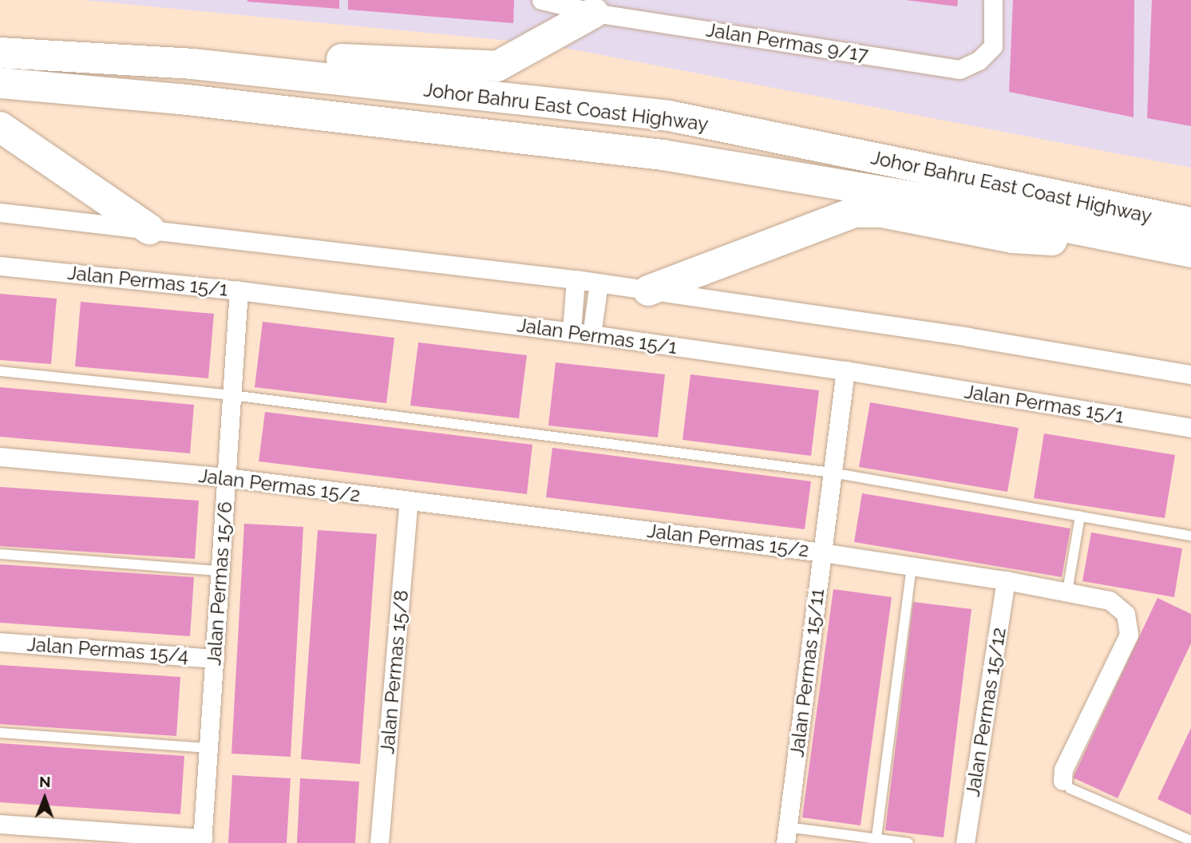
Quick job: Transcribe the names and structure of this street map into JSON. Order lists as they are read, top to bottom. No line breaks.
{"streets":{"highway":["Johor Bahru East Coast Highway"],"street":["Jalan Permas 9/17","Jalan Permas 15/1","Jalan Permas 15/2","Jalan Permas 15/6","Jalan Permas 15/4","Jalan Permas 15/8","Jalan Permas 15/11","Jalan Permas 15/12"]},"crossings":[["Jalan Permas 15/1","Jalan Permas 15/6"],["Jalan Permas 15/1","Jalan Permas 15/11"],["Jalan Permas 15/2","Jalan Permas 15/6"],["Jalan Permas 15/2","Jalan Permas 15/8"],["Jalan Permas 15/2","Jalan Permas 15/11"],["Jalan Permas 15/2","Jalan Permas 15/12"],["Jalan Permas 15/6","Jalan Permas 15/4"]],"north":"top"}
